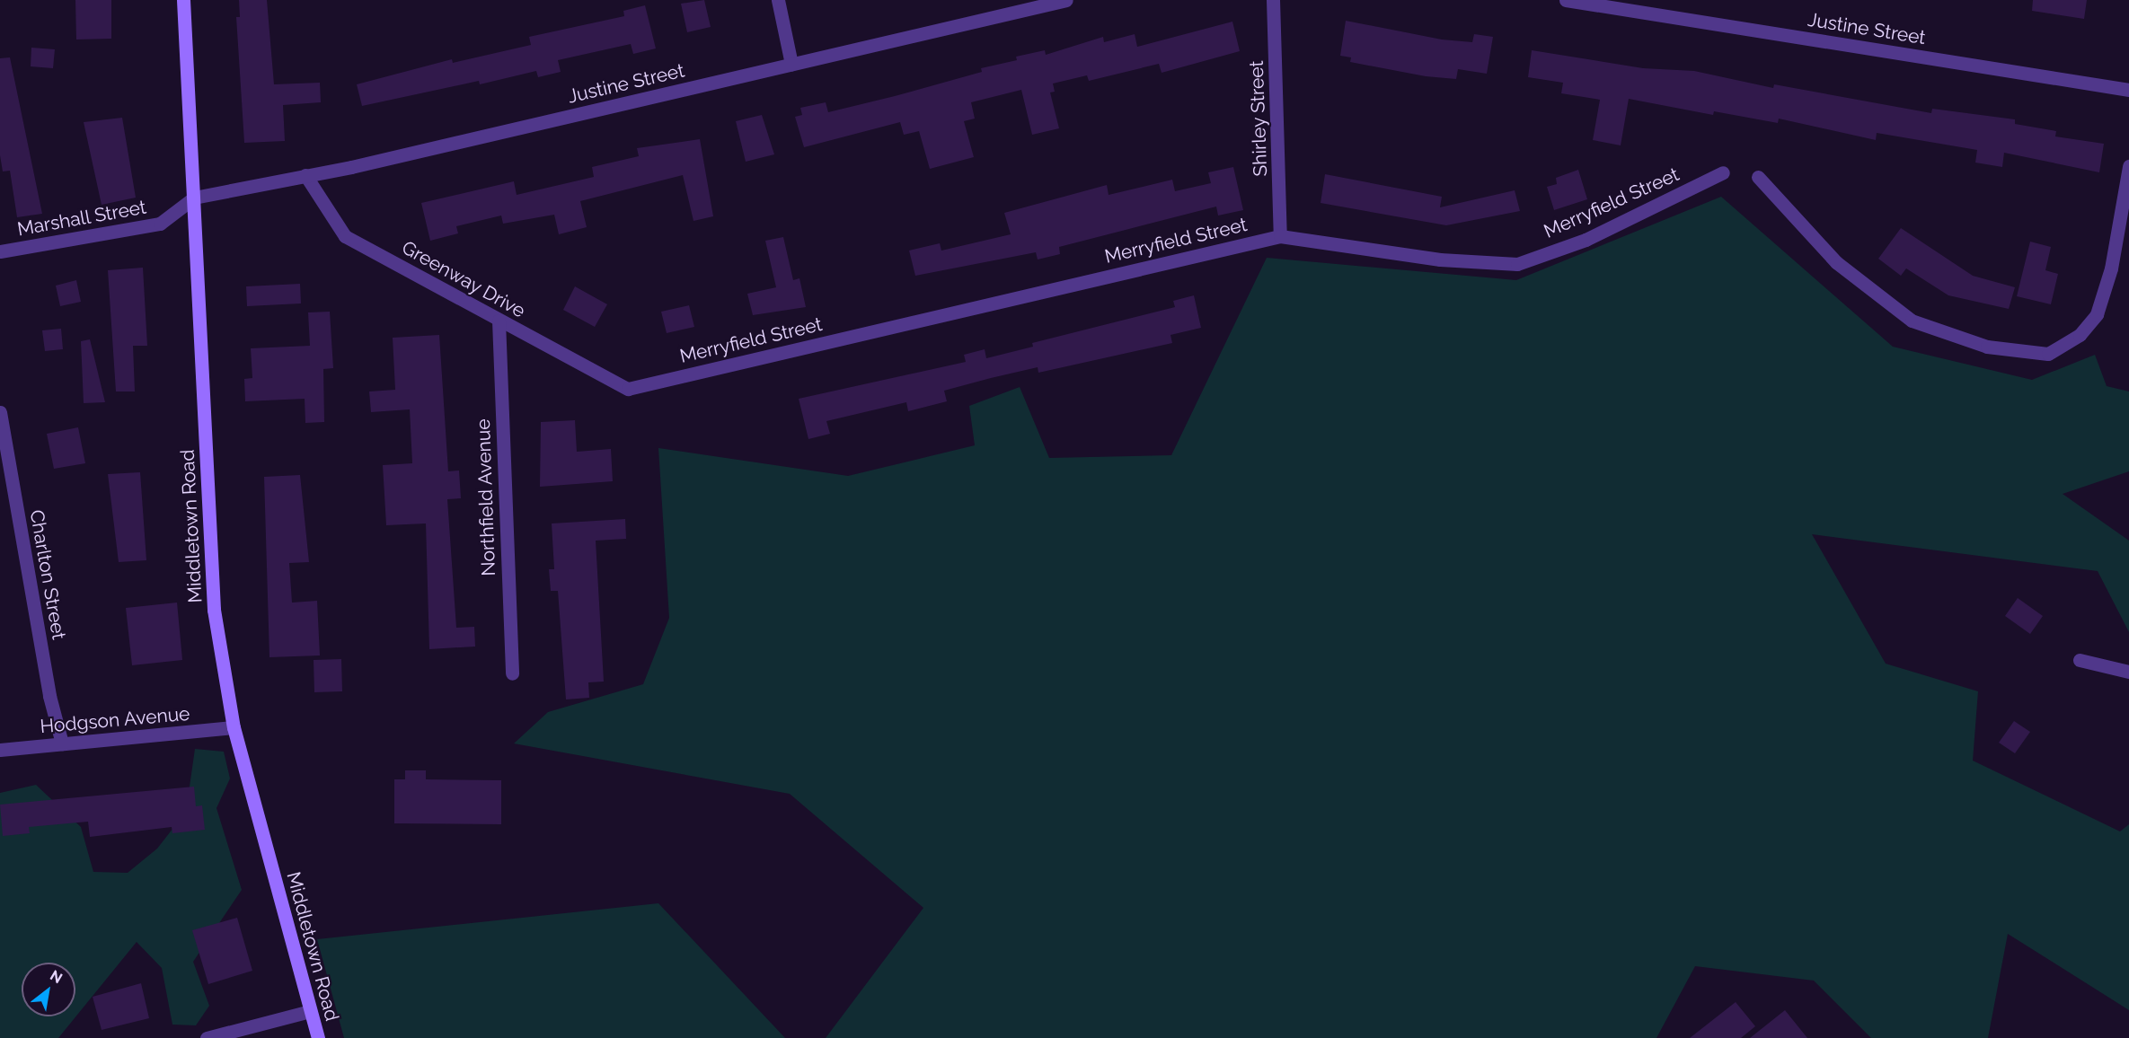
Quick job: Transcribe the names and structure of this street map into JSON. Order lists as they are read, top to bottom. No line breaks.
{"streets":{"street":["Justine Street","Shirley Street","Merryfield Street","Marshall Street","Greenway Drive","Northfield Avenue","Middletown Road","Charlton Street","Hodgson Avenue"]},"crossings":[["Justine Street","Marshall Street"],["Justine Street","Greenway Drive"],["Justine Street","Middletown Road"],["Shirley Street","Merryfield Street"],["Merryfield Street","Greenway Drive"],["Marshall Street","Middletown Road"],["Greenway Drive","Northfield Avenue"],["Middletown Road","Hodgson Avenue"],["Charlton Street","Hodgson Avenue"]],"north":"top right"}
